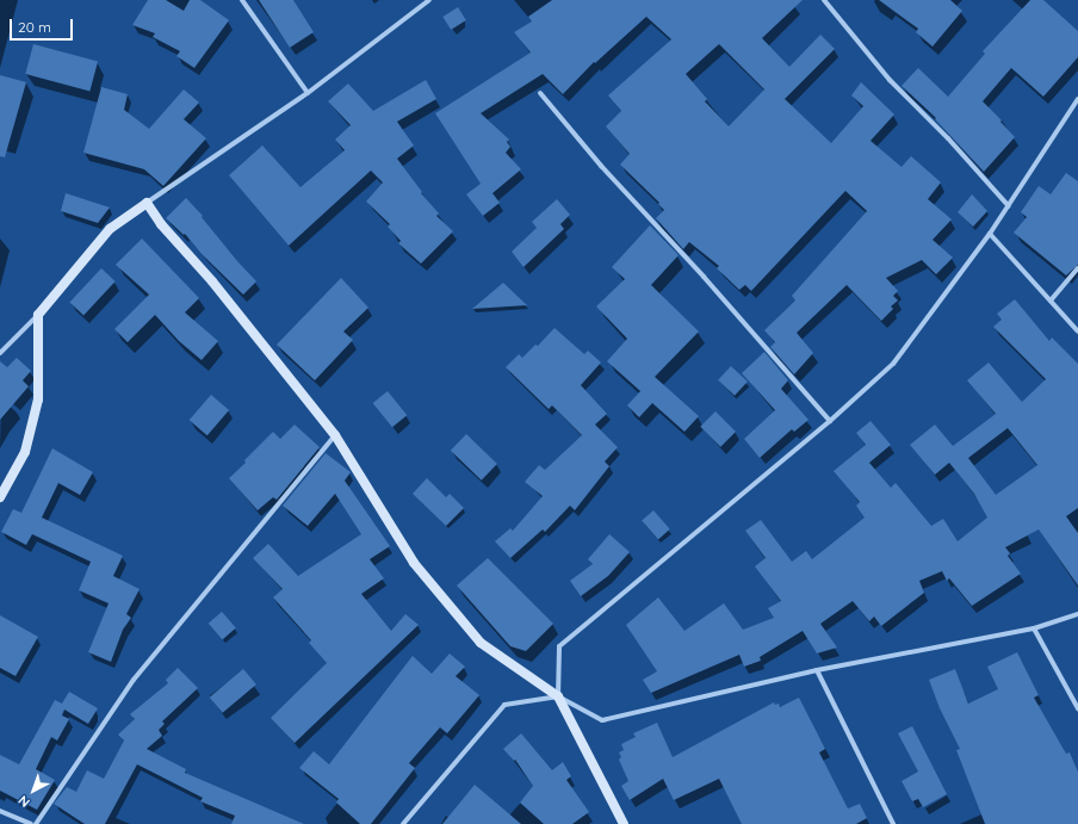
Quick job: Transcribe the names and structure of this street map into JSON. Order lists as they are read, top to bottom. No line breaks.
{"scale_bar":"20 m","north":"bottom left"}
